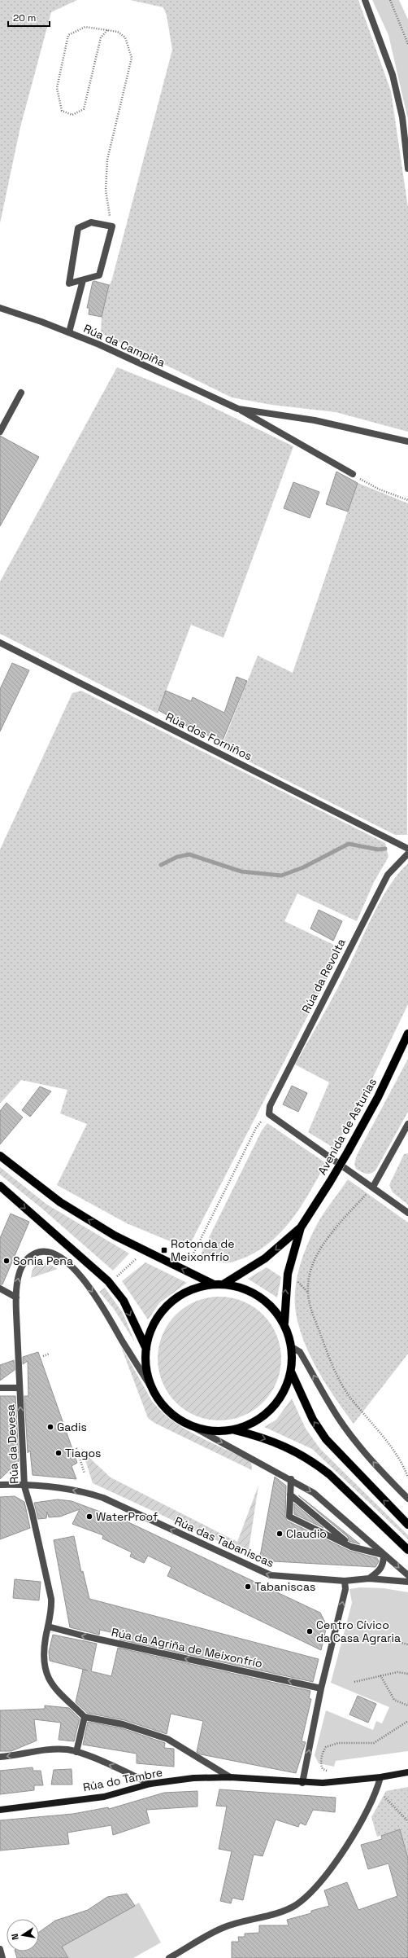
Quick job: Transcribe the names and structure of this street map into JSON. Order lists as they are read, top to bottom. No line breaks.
{"streets":{"main road":["Avenida de Asturias","Rúa do Tambre"],"street":["Rúa da Campiña","Rúa dos Forniños","Rúa da Revolta","Rúa da Devesa","Rúa das Tabaniscas","Rúa da Agriña de Meixonfrío"]},"crossings":[["Rúa da Devesa","Rúa das Tabaniscas"],["Rúa da Devesa","Rúa da Agriña de Meixonfrío"],["Rúa da Devesa","Rúa do Tambre"]],"one_way":["Rúa das Tabaniscas","Rúa da Agriña de Meixonfrío"],"places":{"transit":["Rotonda de Meixonfrío"],"other":["Sonia Pena","Gadis","Tiagos","WaterProof","Claudio","Tabaniscas","Centro Cívico da Casa Agraria"]},"scale_bar":"20 m","north":"left"}
